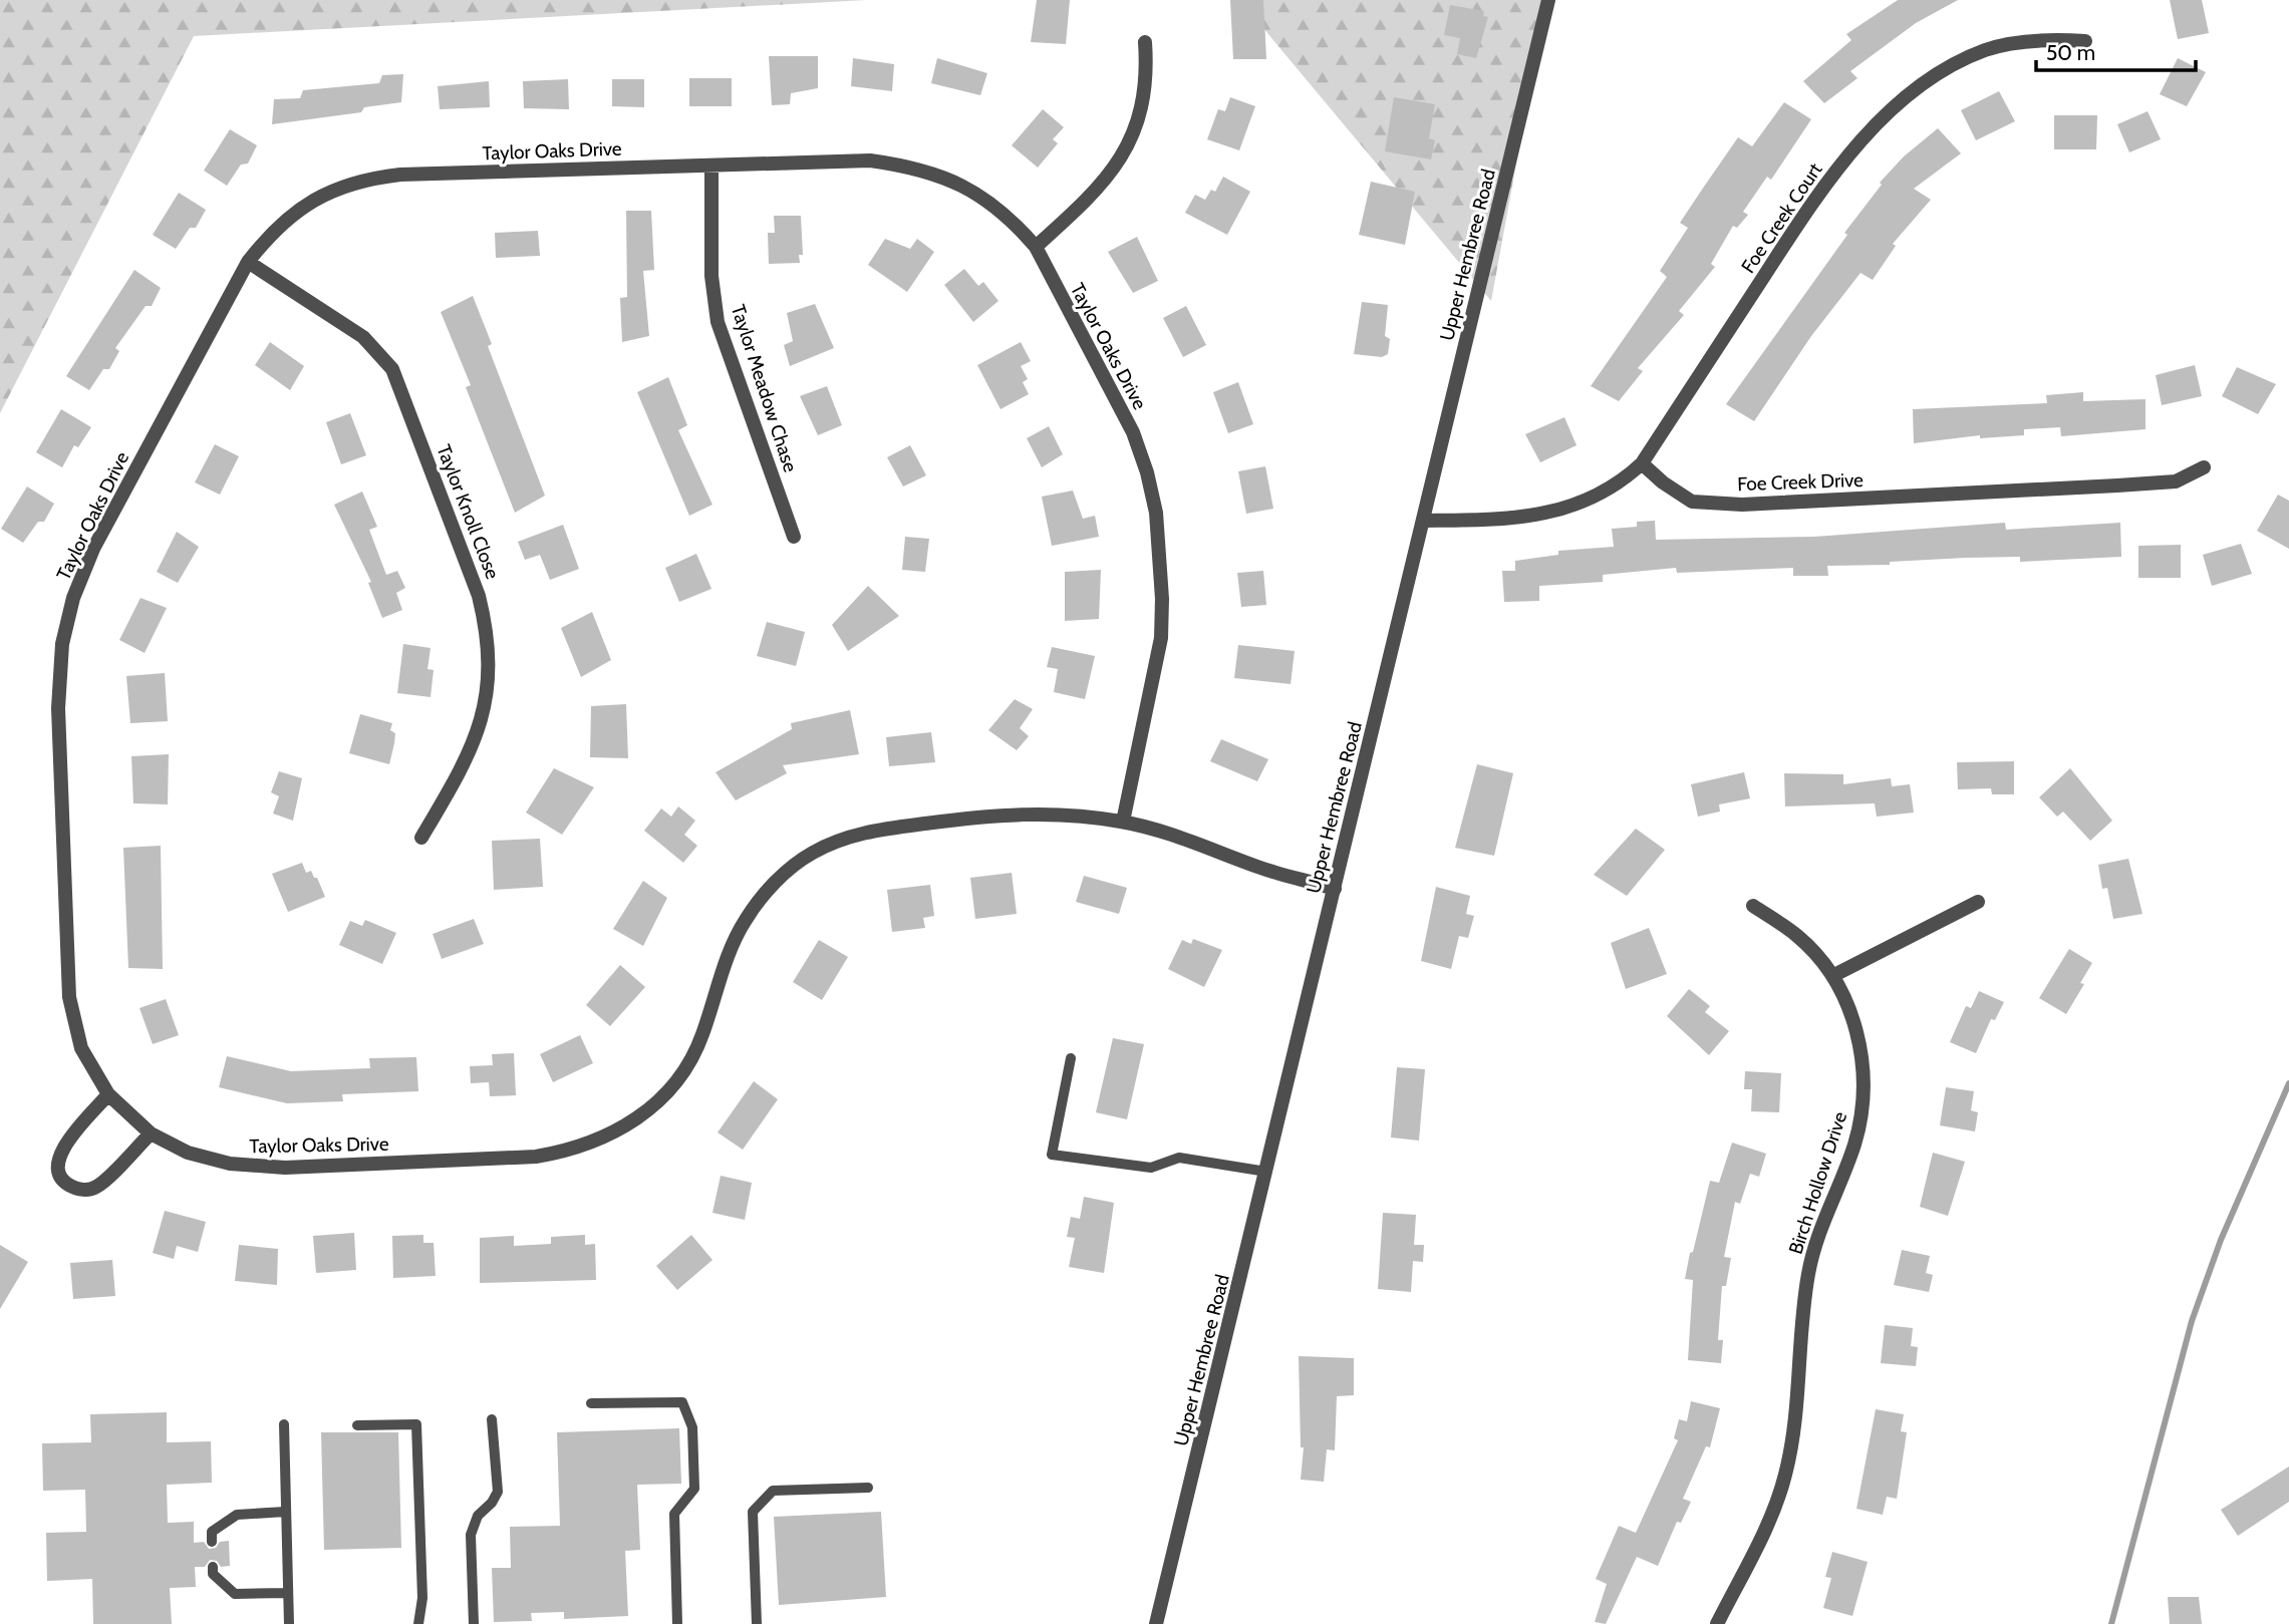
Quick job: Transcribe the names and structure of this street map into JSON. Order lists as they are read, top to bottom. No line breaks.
{"streets":{"street":["Taylor Oaks Drive","Foe Creek Court","Upper Hembree Road","Taylor Meadow Chase","Foe Creek Drive","Taylor Knoll Close","Birch Hollow Drive"]},"crossings":[["Taylor Oaks Drive","Upper Hembree Road"],["Taylor Oaks Drive","Taylor Meadow Chase"],["Taylor Oaks Drive","Taylor Knoll Close"],["Foe Creek Court","Foe Creek Drive"]],"scale_bar":"50 m"}
